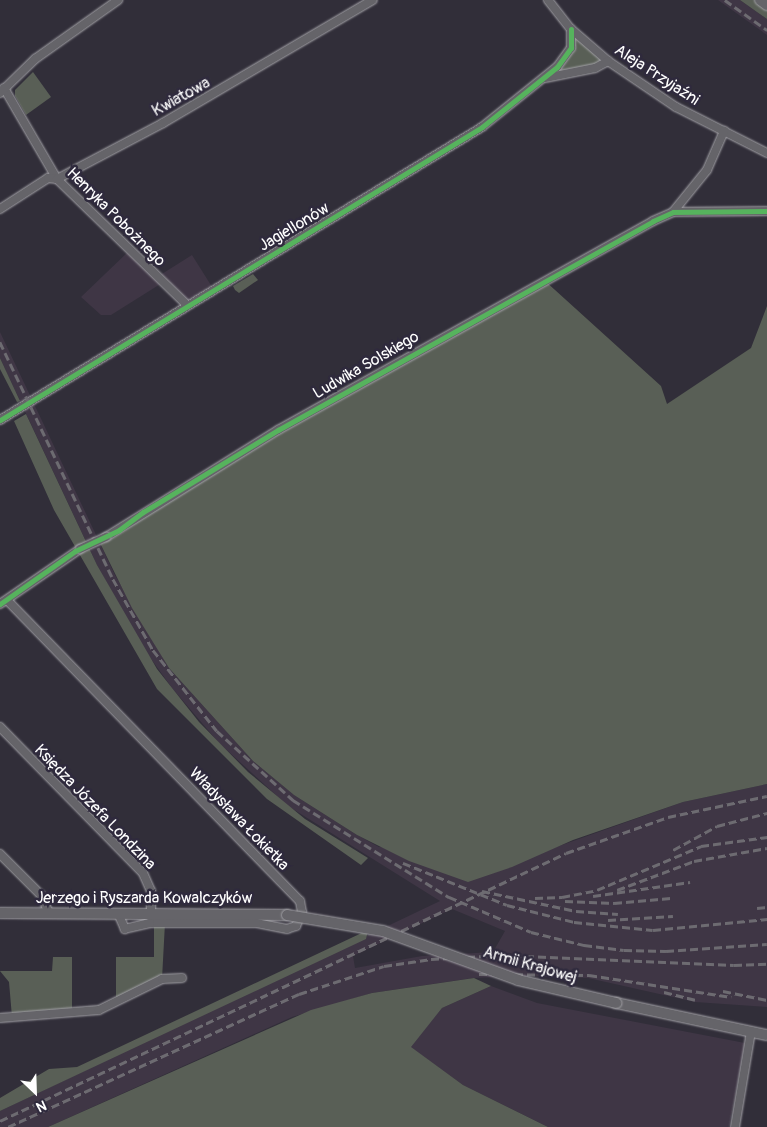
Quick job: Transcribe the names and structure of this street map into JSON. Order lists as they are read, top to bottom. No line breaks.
{"streets":{"main road":["Jerzego i Ryszarda Kowalczyków","Armii Krajowej"],"street":["Aleja Przyjaźni","Kwiatowa","Henryka Pobożnego","Jagiellonów","Ludwika Solskiego","Księdza Józefa Londzina","Władysława Łokietka"]},"crossings":[["Aleja Przyjaźni","Jagiellonów"],["Aleja Przyjaźni","Ludwika Solskiego"],["Kwiatowa","Henryka Pobożnego"],["Henryka Pobożnego","Jagiellonów"],["Ludwika Solskiego","Władysława Łokietka"],["Księdza Józefa Londzina","Jerzego i Ryszarda Kowalczyków"],["Władysława Łokietka","Jerzego i Ryszarda Kowalczyków"],["Jerzego i Ryszarda Kowalczyków","Armii Krajowej"]],"north":"bottom right"}
